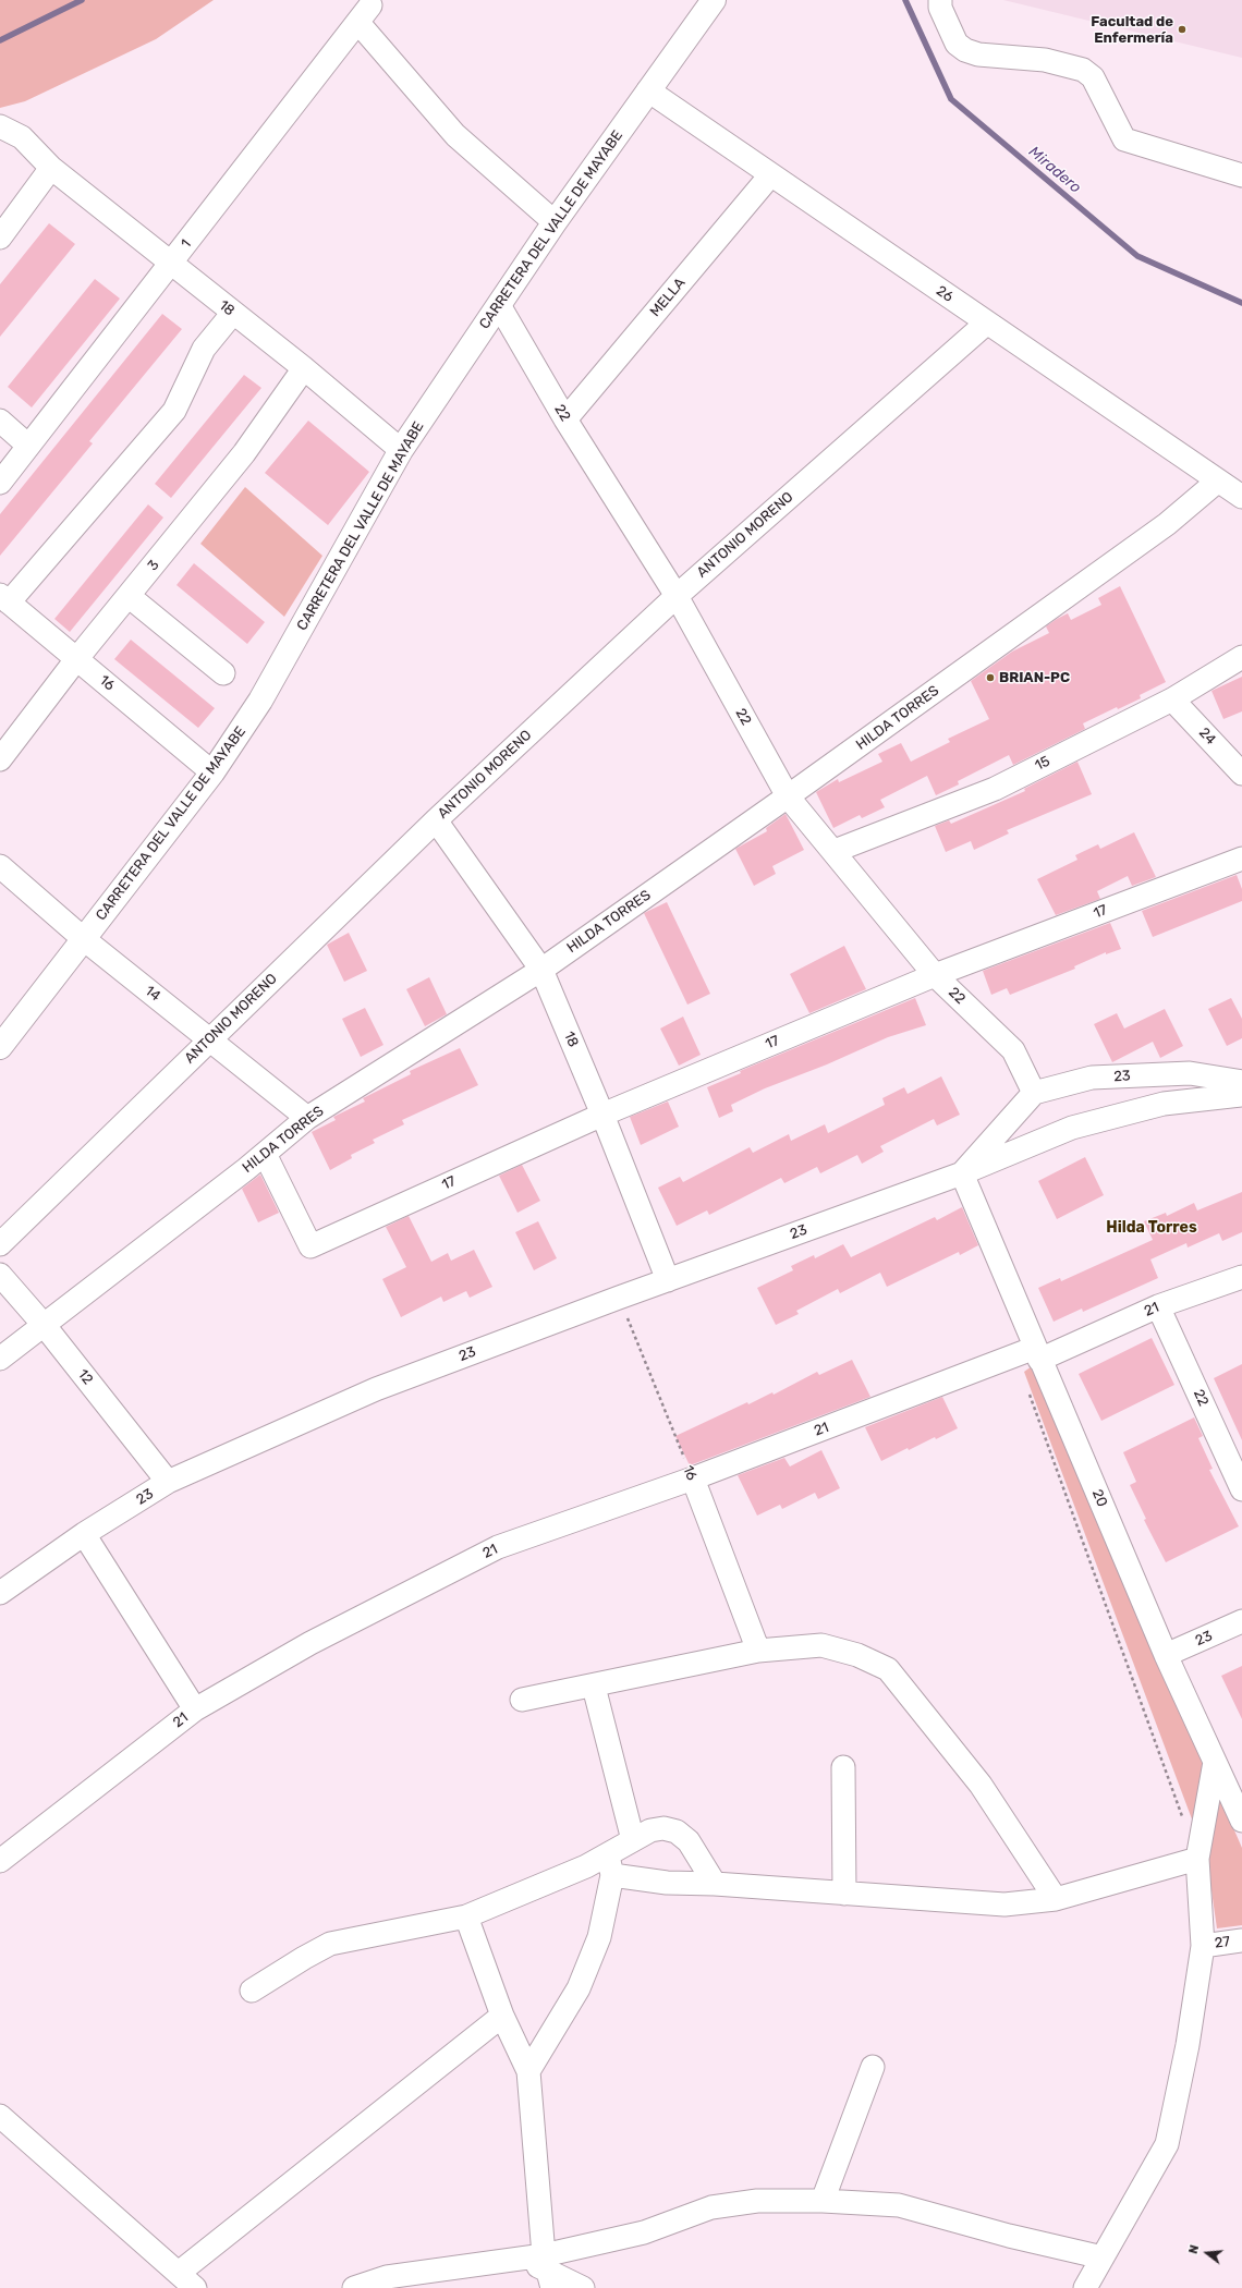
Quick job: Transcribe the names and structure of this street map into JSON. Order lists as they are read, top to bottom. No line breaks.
{"streets":{"main road":["CARRETERA DEL VALLE DE MAYABE"],"street":["1","26","MELLA","18","22","ANTONIO MORENO","3","16","HILDA TORRES","24","15","17","14","23","21","12","20","27"]},"crossings":[["CARRETERA DEL VALLE DE MAYABE","1"],["CARRETERA DEL VALLE DE MAYABE","26"],["CARRETERA DEL VALLE DE MAYABE","18"],["CARRETERA DEL VALLE DE MAYABE","22"],["CARRETERA DEL VALLE DE MAYABE","16"],["CARRETERA DEL VALLE DE MAYABE","14"],["1","18"],["26","MELLA"],["26","ANTONIO MORENO"],["26","HILDA TORRES"],["MELLA","22"],["18","ANTONIO MORENO"],["18","3"],["18","HILDA TORRES"],["18","17"],["18","23"],["22","ANTONIO MORENO"],["22","HILDA TORRES"],["22","15"],["22","17"],["22","23"],["22","21"],["ANTONIO MORENO","14"],["3","16"],["16","23"],["16","21"],["HILDA TORRES","17"],["HILDA TORRES","14"],["HILDA TORRES","12"],["24","15"],["23","12"],["23","20"],["21","20"]],"districts":["Hilda Torres"],"water":["Miradero"],"places":["Facultad de Enfermería","BRIAN-PC"],"north":"left"}
